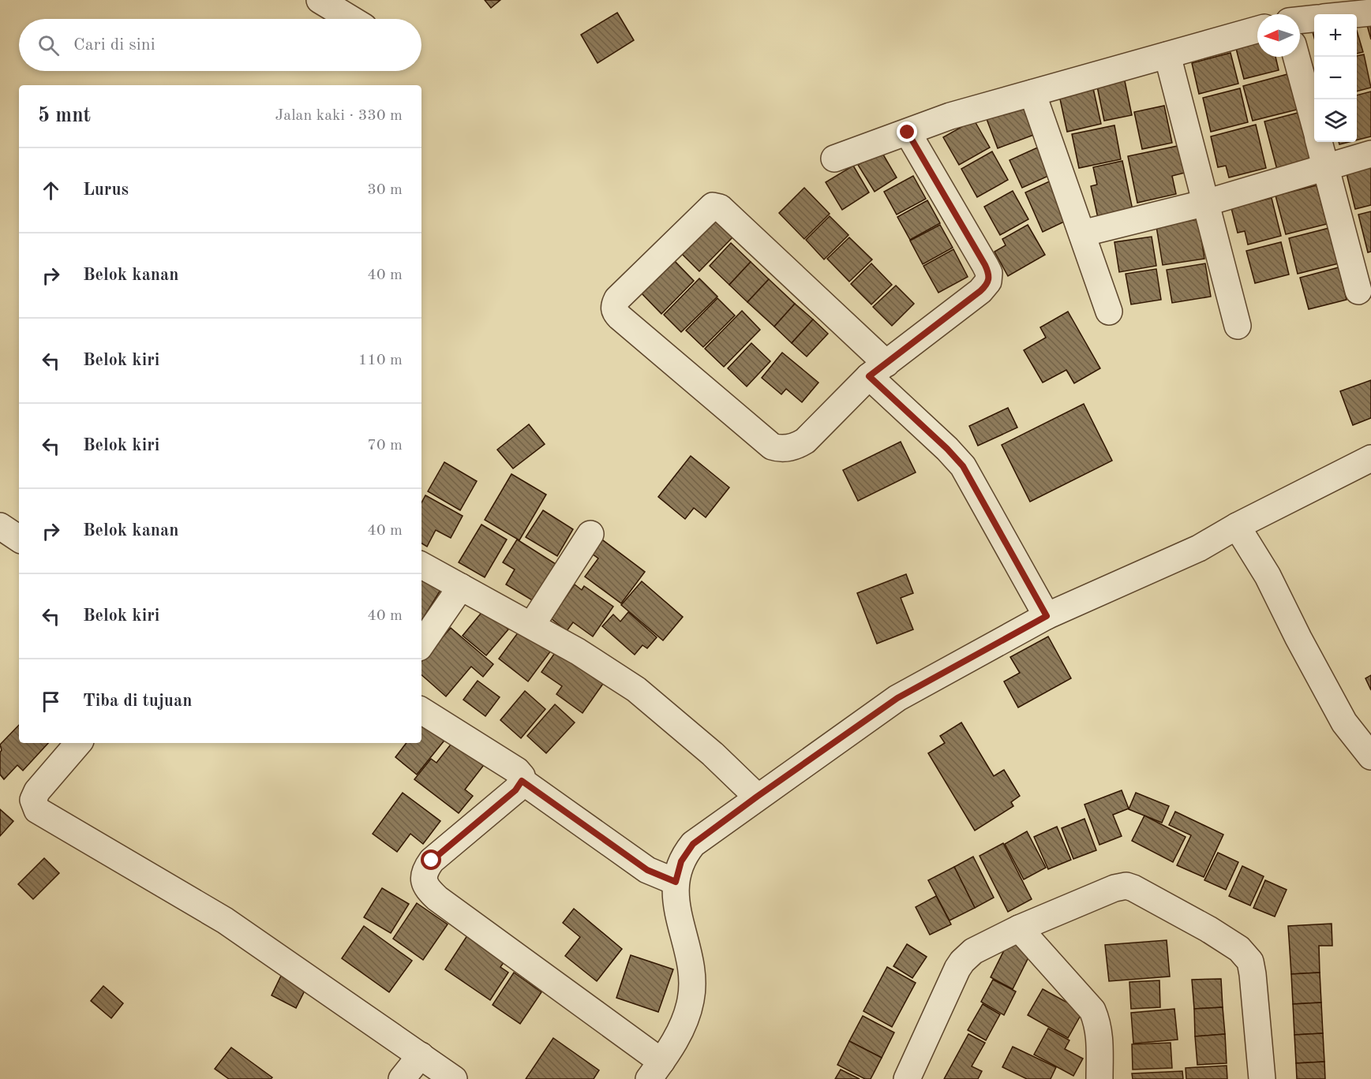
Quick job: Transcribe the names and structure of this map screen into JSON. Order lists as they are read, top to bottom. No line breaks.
{"north":"left","page":{"map_buttons":["+","−"],"search":"Cari di sini","heading":["5 mnt","Jalan kaki · 330 m"],"list":[["Lurus","30 m"],["Belok kanan","40 m"],["Belok kiri","110 m"],["Belok kiri","70 m"],["Belok kanan","40 m"],["Belok kiri","40 m"],"Tiba di tujuan"]}}
